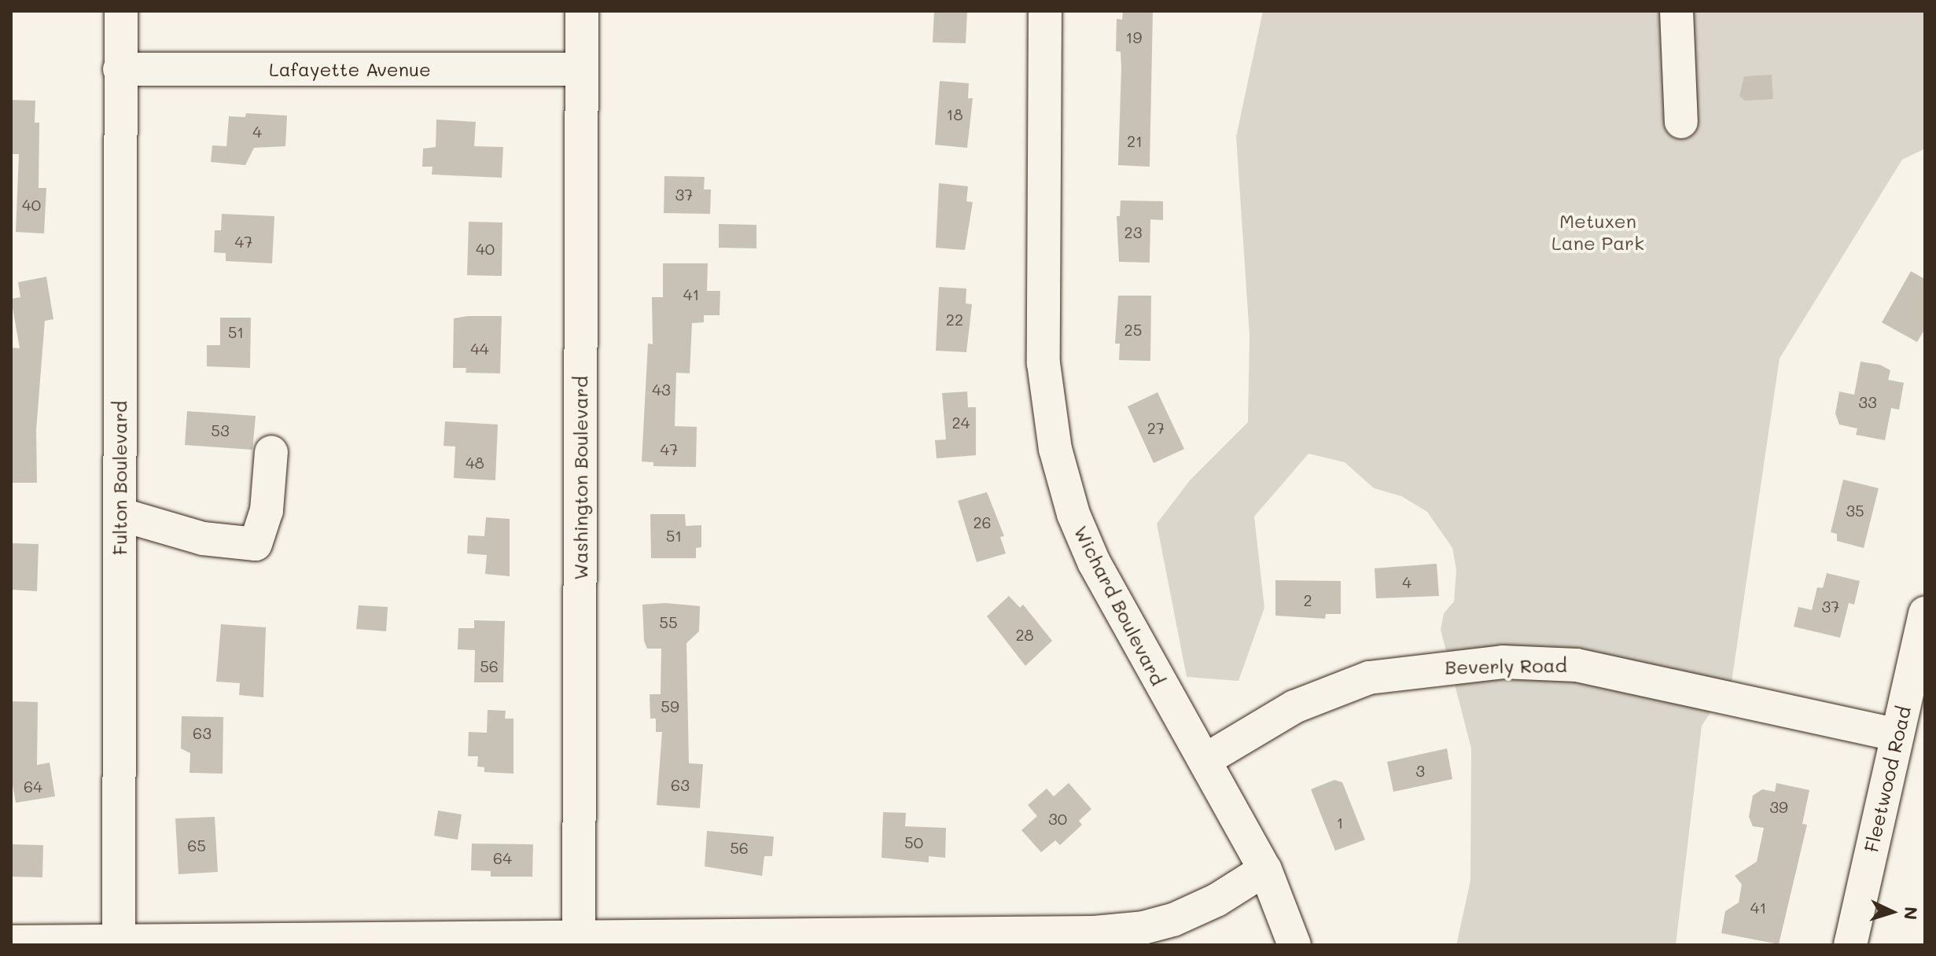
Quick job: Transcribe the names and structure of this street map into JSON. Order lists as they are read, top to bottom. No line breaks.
{"streets":{"street":["Lafayette Avenue","Fulton Boulevard","Washington Boulevard","Wichard Boulevard","Beverly Road","Fleetwood Road"]},"crossings":[["Lafayette Avenue","Fulton Boulevard"],["Lafayette Avenue","Washington Boulevard"],["Wichard Boulevard","Beverly Road"],["Beverly Road","Fleetwood Road"]],"parks":["Metuxen Lane Park"],"house_numbers":["19","18","4","21","37","40","23","47","40","41","22","25","51","44","43","33","24","27","53","47","48","35","26","51","4","2","37","55","28","56","59","63","3","63","64","39","30","1","50","65","56","64","41"],"north":"right"}
